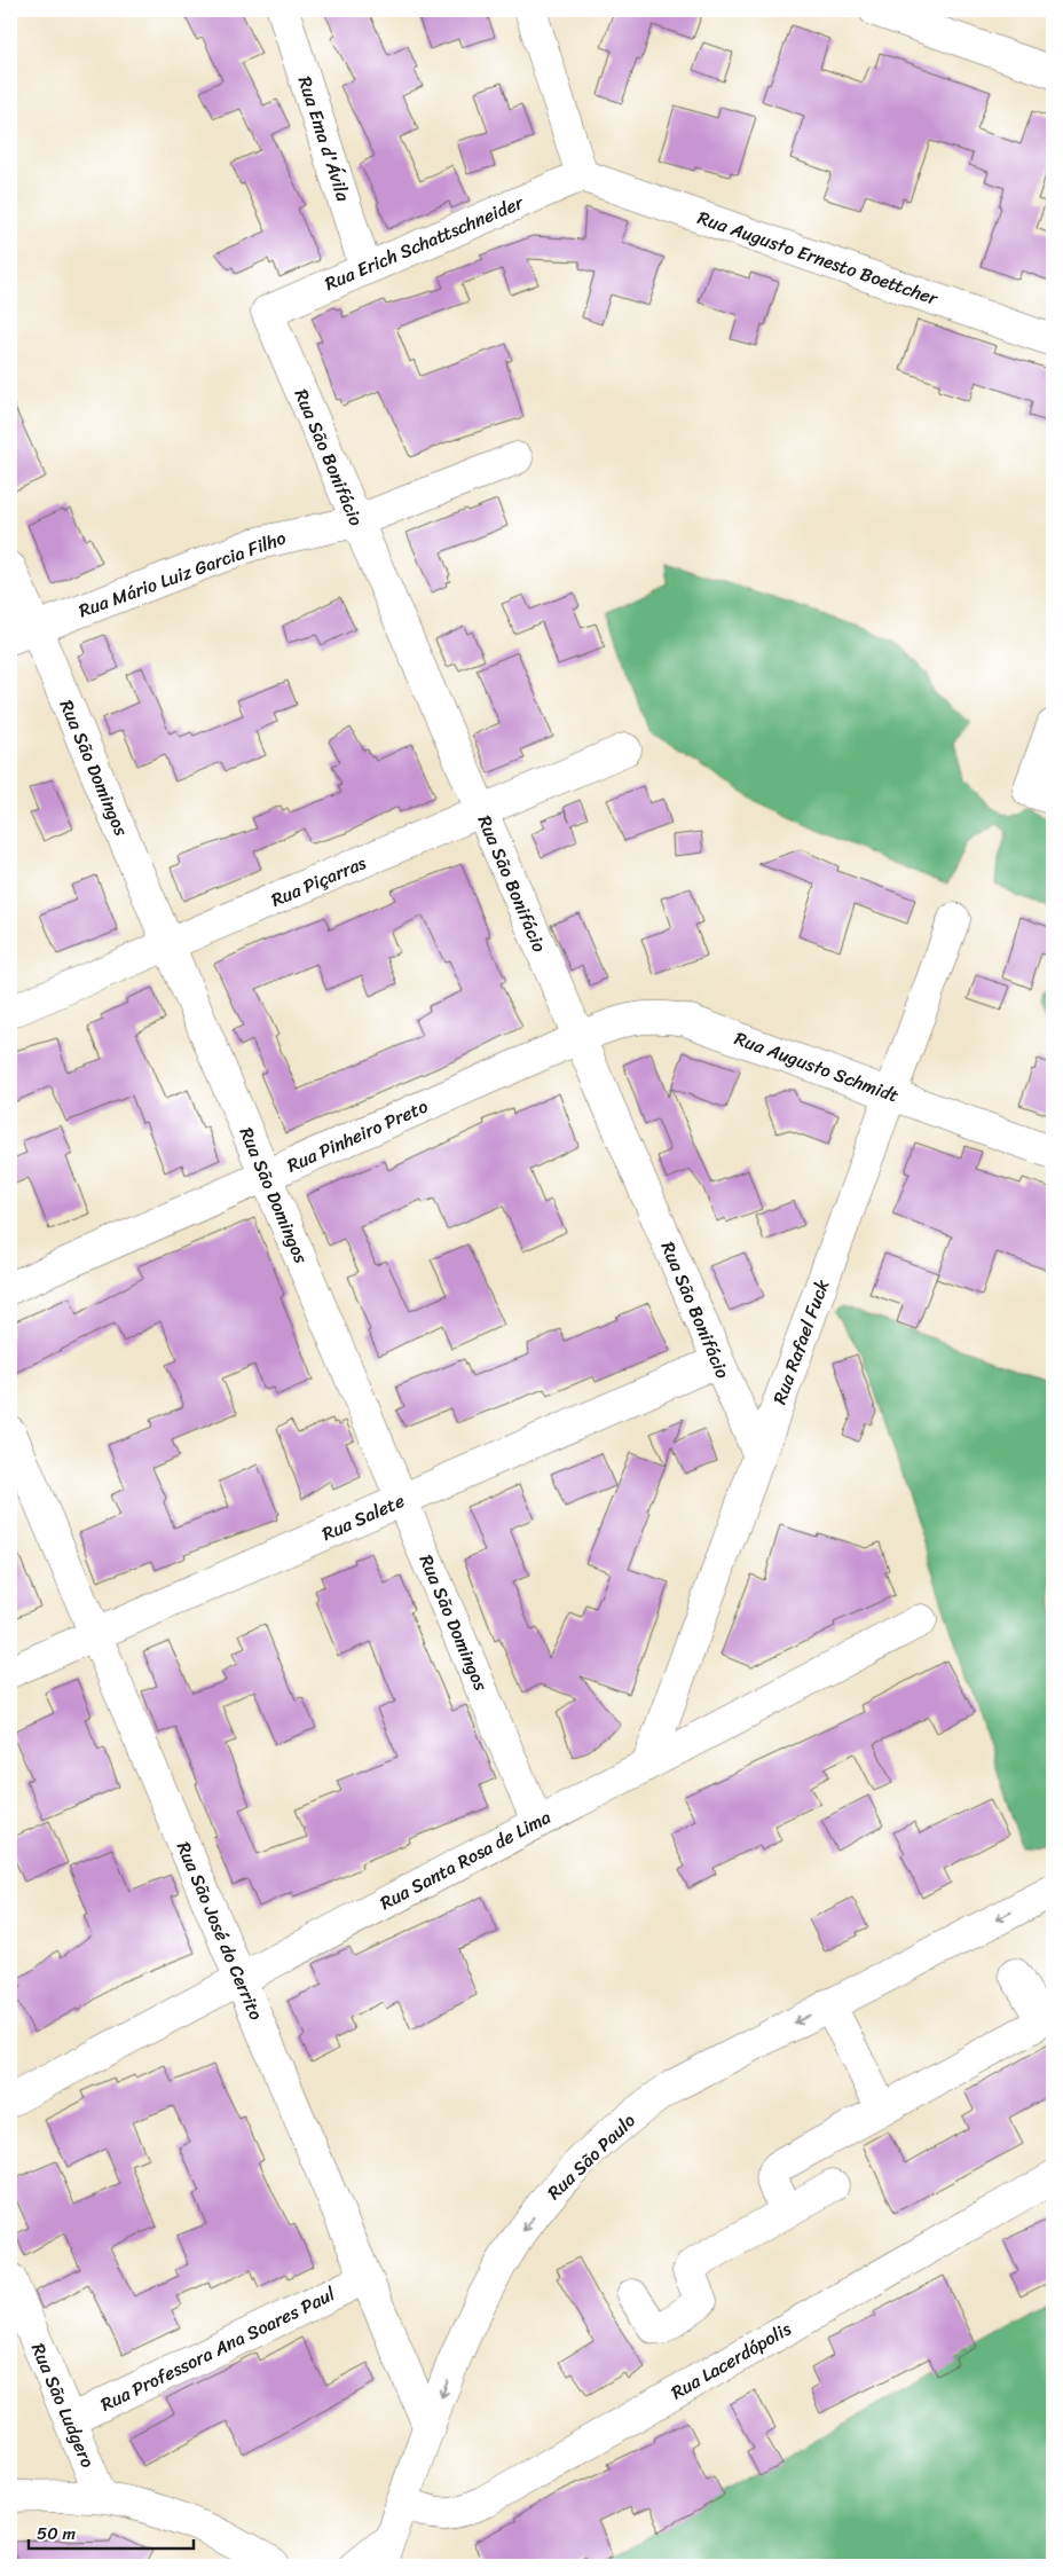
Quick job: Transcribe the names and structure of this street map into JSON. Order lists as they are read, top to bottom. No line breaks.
{"streets":{"street":["Rua Ema d'Ávila","Rua Erich Schattschneider","Rua Augusto Ernesto Boettcher","Rua São Bonifácio","Rua Mário Luiz Garcia Filho","Rua São Domingos","Rua Piçarras","Rua Augusto Schmidt","Rua Pinheiro Preto","Rua Rafael Fuck","Rua Salete","Rua Santa Rosa de Lima","Rua São José do Cerrito","Rua São Paulo","Rua Professora Ana Soares Paul","Rua Lacerdópolis","Rua São Ludgero"]},"crossings":[["Rua Ema d'Ávila","Rua Erich Schattschneider"],["Rua Erich Schattschneider","Rua Augusto Ernesto Boettcher"],["Rua Erich Schattschneider","Rua São Bonifácio"],["Rua São Bonifácio","Rua Mário Luiz Garcia Filho"],["Rua São Bonifácio","Rua Piçarras"],["Rua São Bonifácio","Rua Augusto Schmidt"],["Rua São Bonifácio","Rua Pinheiro Preto"],["Rua São Bonifácio","Rua Rafael Fuck"],["Rua São Bonifácio","Rua Salete"],["Rua Mário Luiz Garcia Filho","Rua São Domingos"],["Rua São Domingos","Rua Piçarras"],["Rua São Domingos","Rua Pinheiro Preto"],["Rua São Domingos","Rua Salete"],["Rua São Domingos","Rua Santa Rosa de Lima"],["Rua Augusto Schmidt","Rua Pinheiro Preto"],["Rua Augusto Schmidt","Rua Rafael Fuck"],["Rua Rafael Fuck","Rua Santa Rosa de Lima"],["Rua Salete","Rua São José do Cerrito"],["Rua Santa Rosa de Lima","Rua São José do Cerrito"],["Rua São José do Cerrito","Rua São Paulo"],["Rua São José do Cerrito","Rua Professora Ana Soares Paul"],["Rua São Paulo","Rua Lacerdópolis"],["Rua Professora Ana Soares Paul","Rua São Ludgero"]],"one_way":["Rua São Paulo"],"scale_bar":"50 m"}
